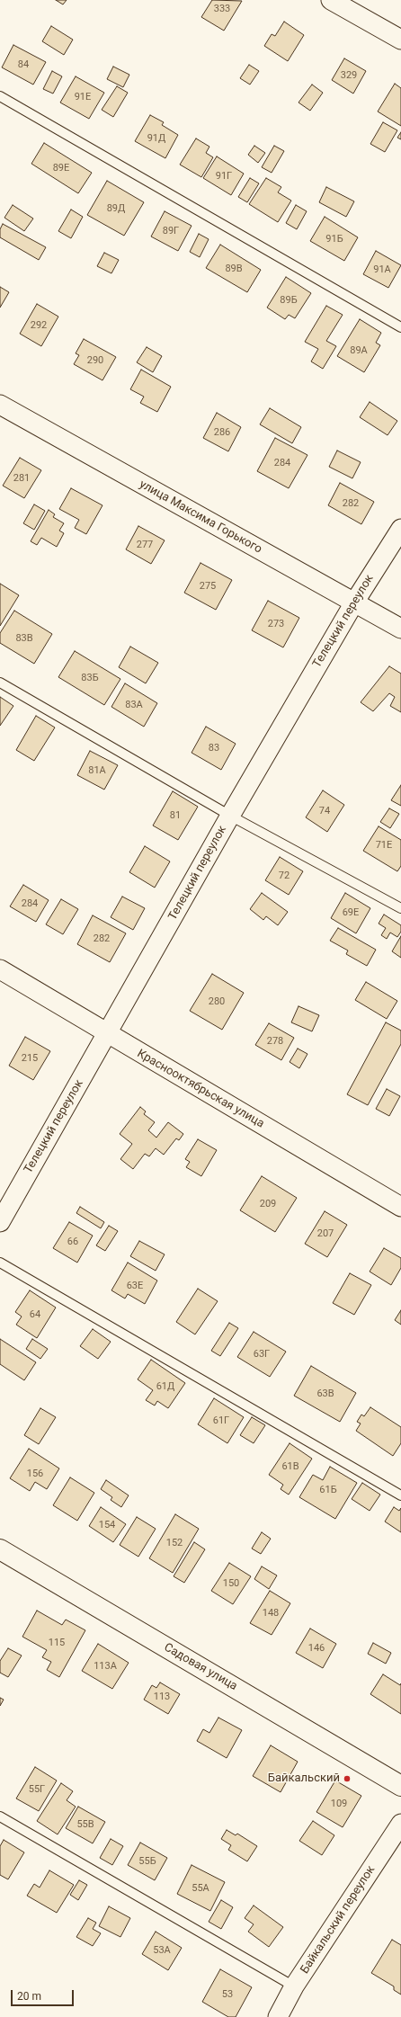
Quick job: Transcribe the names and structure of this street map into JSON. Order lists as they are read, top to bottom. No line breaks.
{"streets":{"main road":["Садовая улица"],"street":["улица Максима Горького","Телецкий переулок","Краснооктябрьская улица","Байкальский переулок"]},"crossings":[["улица Максима Горького","Телецкий переулок"],["Телецкий переулок","Краснооктябрьская улица"]],"places":["Байкальский"],"house_numbers":["333","84","329","91Е","91Д","89Е","91Г","89Д","89Г","91Б","89В","91А","89Б","292","89А","290","286","284","281","282","277","275","273","83В","83Б","83А","83","81А","74","81","71Е","72","284","69Е","282","280","278","215","209","207","66","63Е","64","63Г","61Д","63В","61Г","61В","156","61Б","154","152","150","148","115","146","113А","113","55Г","109","55В","55Б","55А","53А","53"],"scale_bar":"20 m"}
